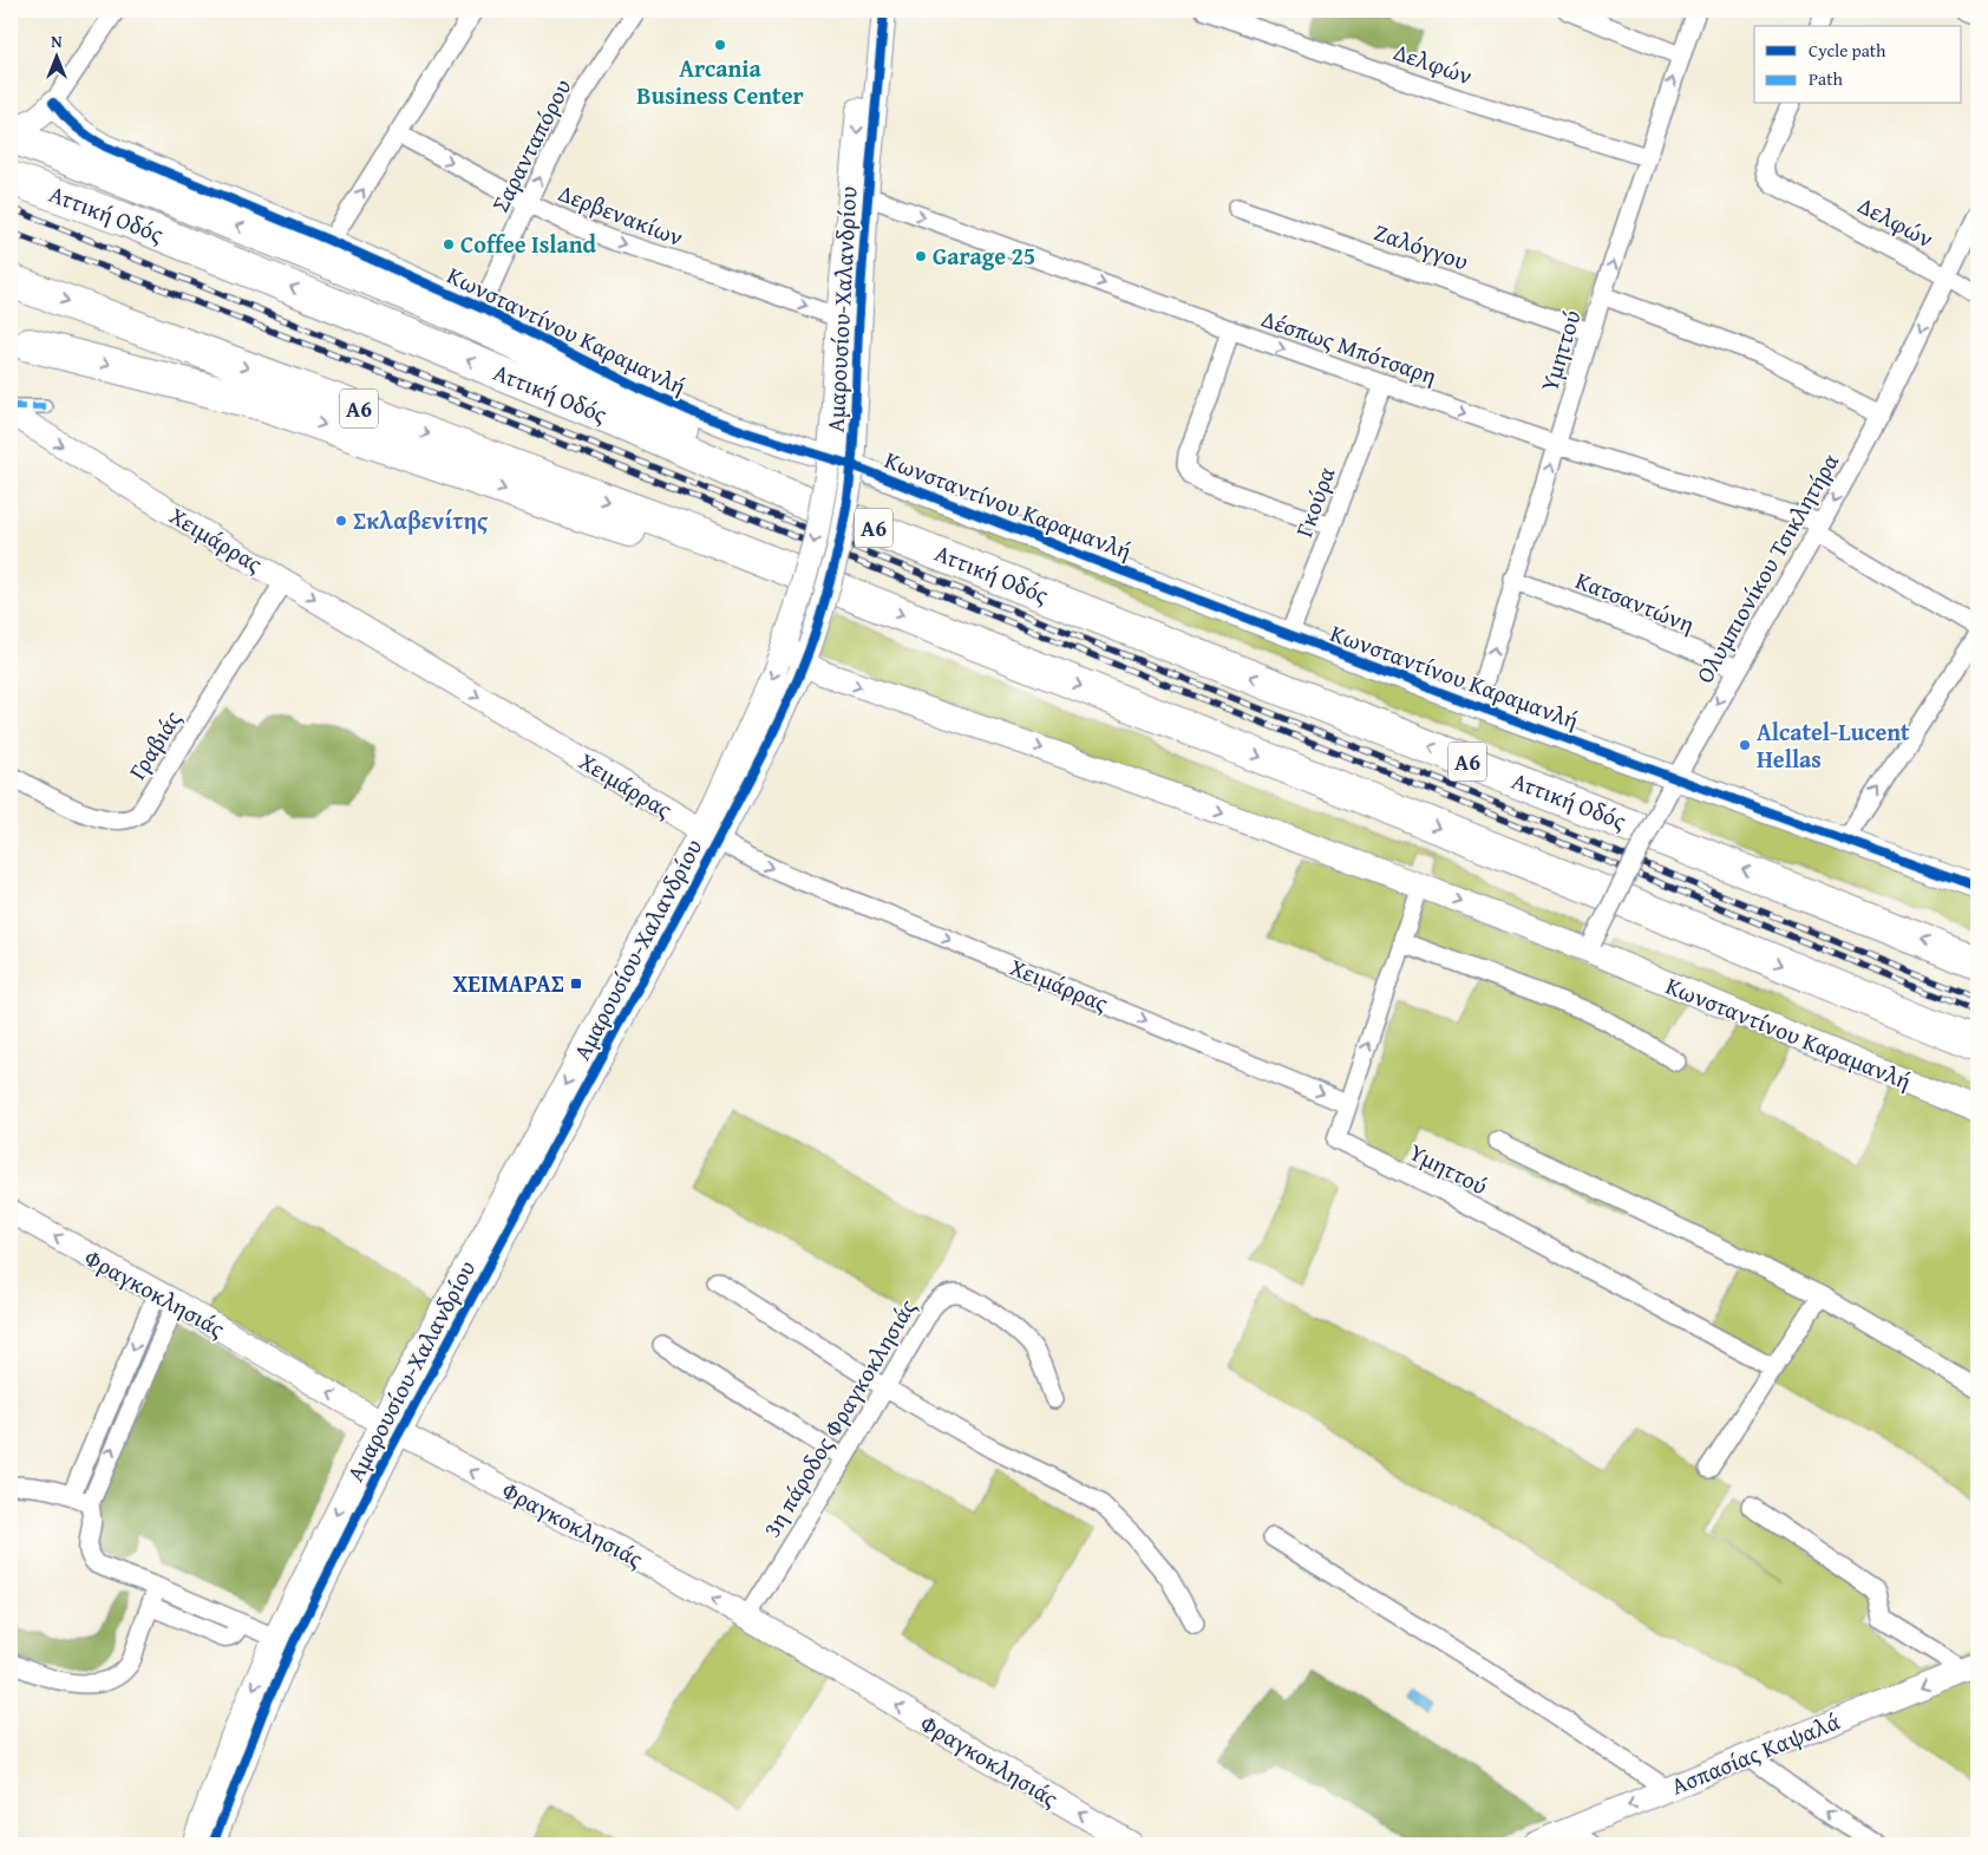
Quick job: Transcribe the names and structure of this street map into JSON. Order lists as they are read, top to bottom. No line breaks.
{"streets":{"highway":["Αττική Οδός","Α6"],"street":["Δελφών","Σαρανταπόρου","Δερβενακίων","Ζαλόγγου","Αμαρουσίου-Χαλανδρίου","Κωνσταντίνου Καραμανλή","Δέσπως Μπότσαρη","Υμηττού","Γκούρα","Χειμάρρας","Ολυμπιονίκου Τσικλητήρα","Κατσαντώνη","Γραβιάς","Φραγκοκλησιάς","3η πάροδος Φραγκοκλησιάς","Ασπασίας Καψαλά"]},"crossings":[["Δελφών","Υμηττού"],["Δελφών","Ολυμπιονίκου Τσικλητήρα"],["Σαρανταπόρου","Δερβενακίων"],["Σαρανταπόρου","Κωνσταντίνου Καραμανλή"],["Δερβενακίων","Αμαρουσίου-Χαλανδρίου"],["Ζαλόγγου","Υμηττού"],["Αμαρουσίου-Χαλανδρίου","Κωνσταντίνου Καραμανλή"],["Αμαρουσίου-Χαλανδρίου","Δέσπως Μπότσαρη"],["Αμαρουσίου-Χαλανδρίου","Α6"],["Αμαρουσίου-Χαλανδρίου","Χειμάρρας"],["Αμαρουσίου-Χαλανδρίου","Φραγκοκλησιάς"],["Κωνσταντίνου Καραμανλή","Υμηττού"],["Κωνσταντίνου Καραμανλή","Γκούρα"],["Κωνσταντίνου Καραμανλή","Ολυμπιονίκου Τσικλητήρα"],["Δέσπως Μπότσαρη","Υμηττού"],["Δέσπως Μπότσαρη","Γκούρα"],["Δέσπως Μπότσαρη","Ολυμπιονίκου Τσικλητήρα"],["Υμηττού","Χειμάρρας"],["Υμηττού","Κατσαντώνη"],["Χειμάρρας","Γραβιάς"],["Ολυμπιονίκου Τσικλητήρα","Κατσαντώνη"],["Φραγκοκλησιάς","3η πάροδος Φραγκοκλησιάς"]],"one_way":["Δερβενακίων","Δέσπως Μπότσαρη","Υμηττού","Χειμάρρας","Ολυμπιονίκου Τσικλητήρα","Φραγκοκλησιάς","Ασπασίας Καψαλά"],"places":{"other":["Arcania Business Center","Coffee Island","Garage 25","Σκλαβενίτης","Alcatel-Lucent Hellas"],"transit":["ΧΕΙΜΑΡΑΣ"]},"legend":["Cycle path","Path"],"north":"top"}
